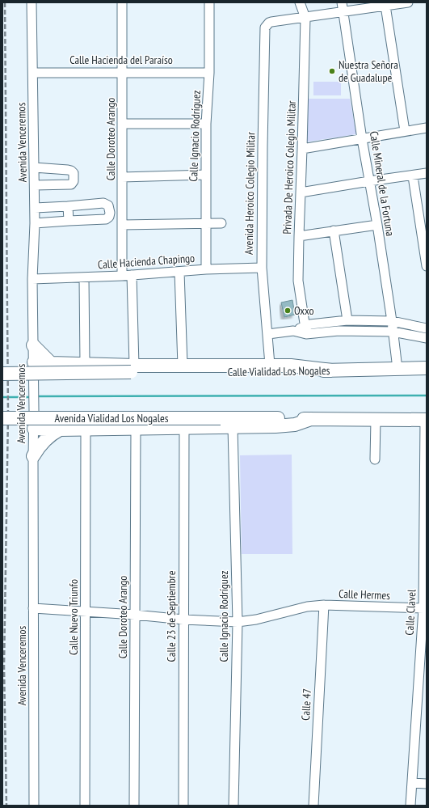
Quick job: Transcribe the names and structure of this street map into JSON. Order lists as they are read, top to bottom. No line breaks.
{"streets":{"highway":["Calle Vialidad Los Nogales","Avenida Vialidad Los Nogales"],"street":["Calle Hacienda del Paraíso","Calle Ignacio Rodríguez","Calle Doroteo Arango","Avenida Venceremos","Privada De Heroico Colegio Militar","Calle Mineral de la Fortuna","Avenida Heroico Colegio Militar","Calle Hacienda Chapingo","Calle Hermes","Calle Clavel","Calle 23 de Septiembre","Calle Nuevo Triunfo","Calle 47"]},"crossings":[["Calle Hacienda del Paraíso","Calle Ignacio Rodríguez"],["Calle Hacienda del Paraíso","Calle Doroteo Arango"],["Calle Hacienda del Paraíso","Avenida Venceremos"],["Calle Ignacio Rodríguez","Calle Hacienda Chapingo"],["Calle Ignacio Rodríguez","Calle Hermes"],["Calle Doroteo Arango","Calle Hacienda Chapingo"],["Calle Doroteo Arango","Calle Hermes"],["Avenida Venceremos","Calle Hacienda Chapingo"],["Avenida Venceremos","Calle Hermes"],["Privada De Heroico Colegio Militar","Avenida Heroico Colegio Militar"],["Calle Mineral de la Fortuna","Calle Vialidad Los Nogales"],["Avenida Heroico Colegio Militar","Calle Hacienda Chapingo"],["Calle Hermes","Calle Clavel"],["Calle Hermes","Calle 23 de Septiembre"],["Calle Hermes","Calle Nuevo Triunfo"],["Calle Hermes","Calle 47"]],"places":["Nuestra Señora de Guadalupe","Oxxo"]}
